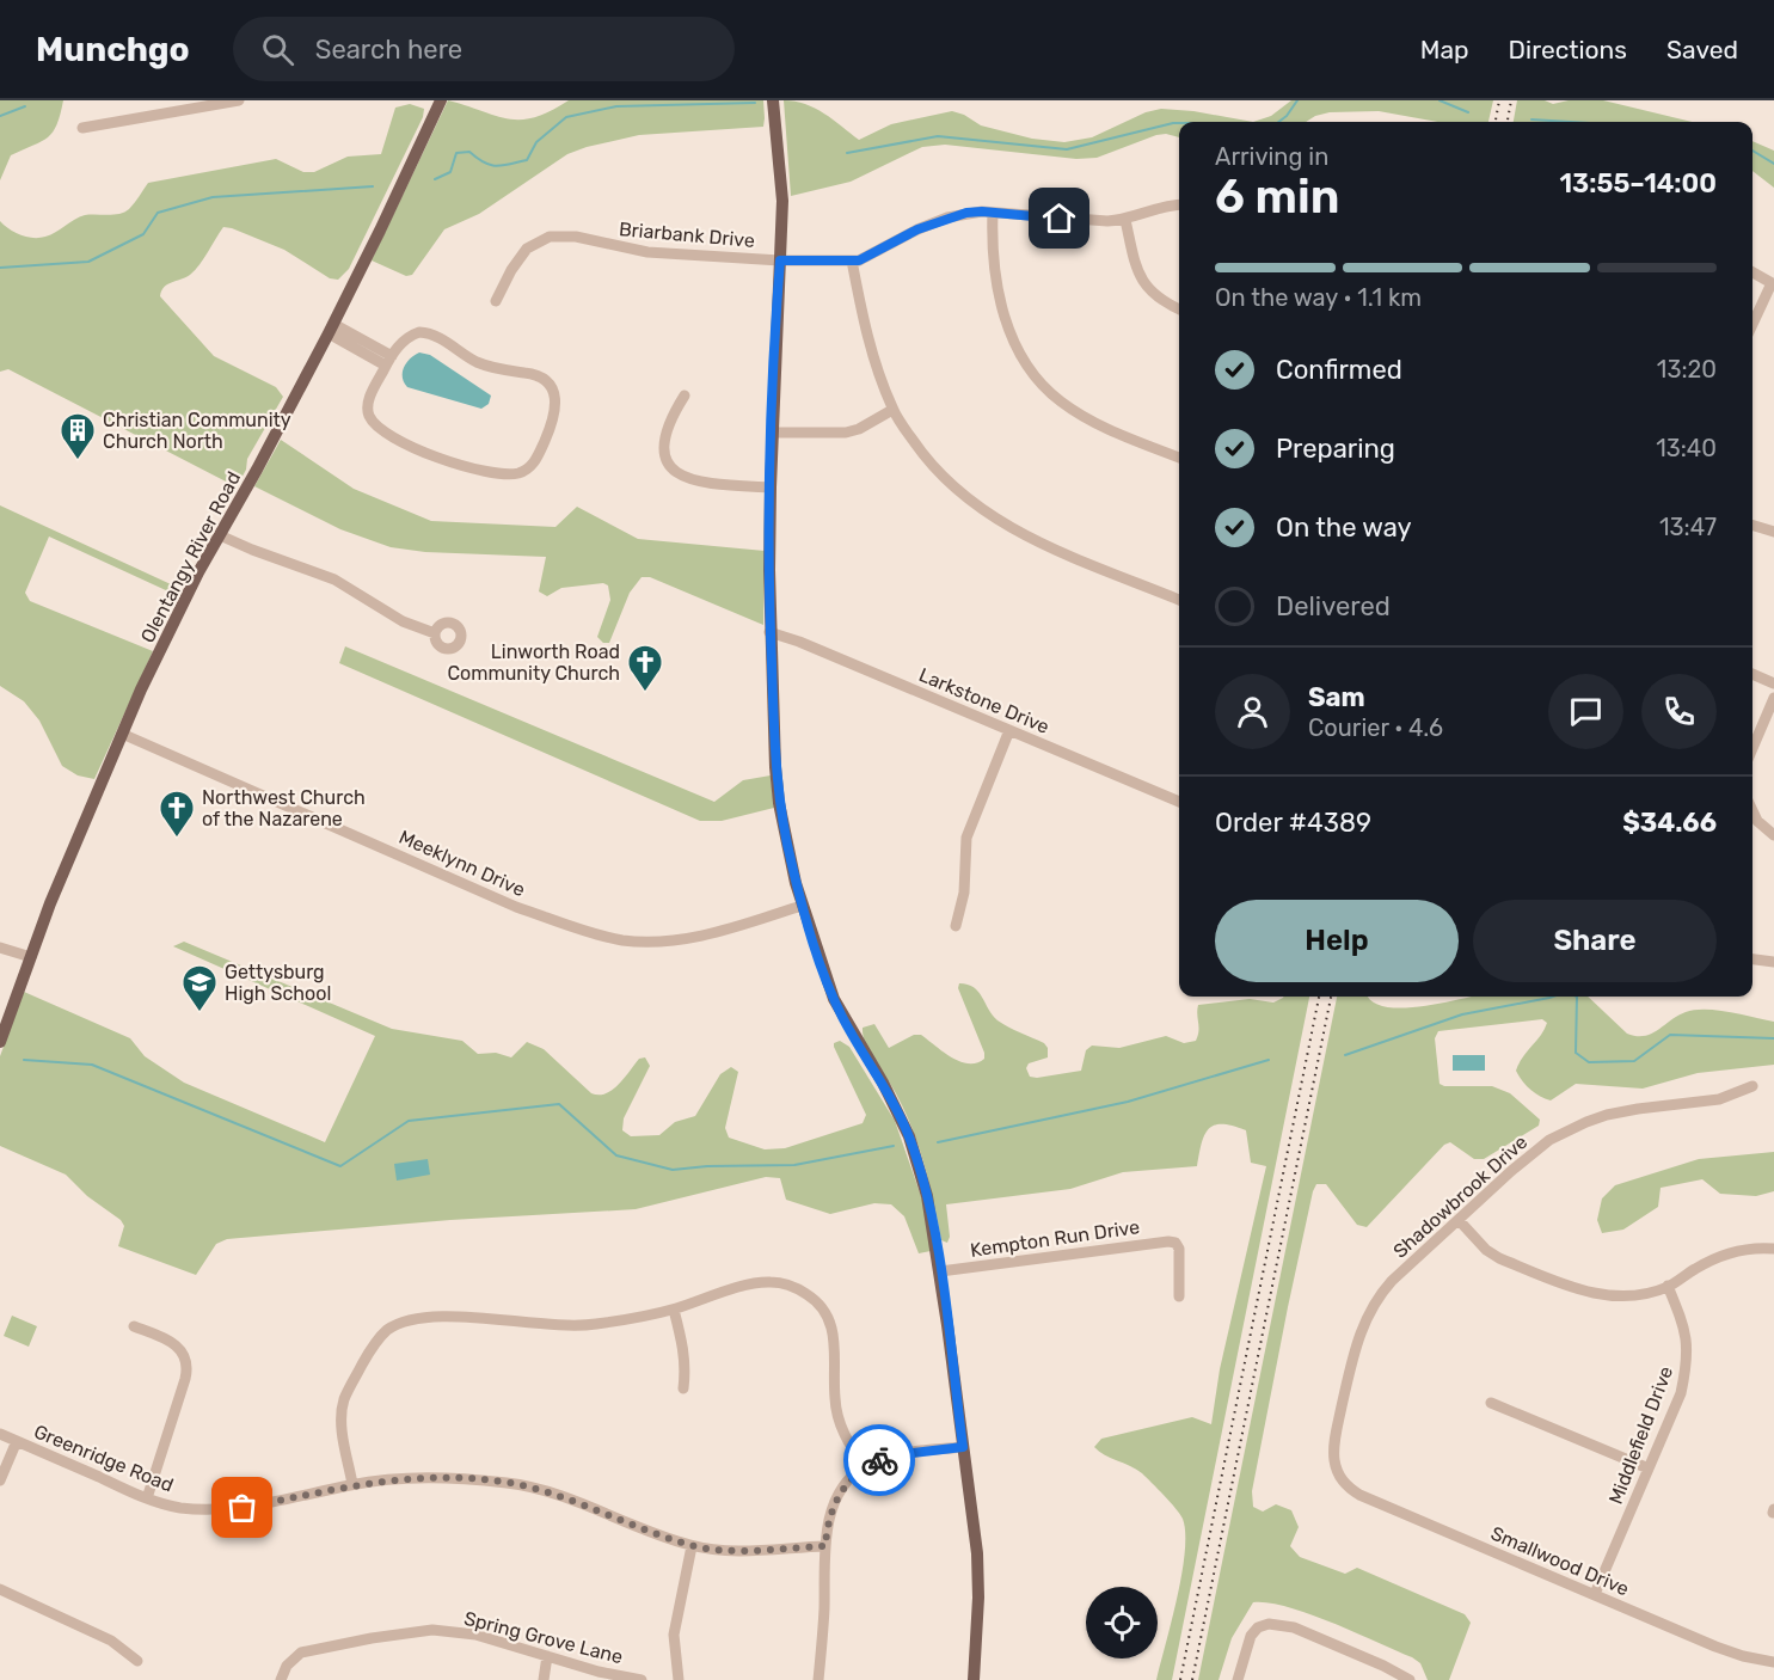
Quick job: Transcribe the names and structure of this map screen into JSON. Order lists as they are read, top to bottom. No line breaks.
{"streets":{"main road":["Olentangy River Road"],"street":["Briarbank Drive","Larkstone Drive","Meeklynn Drive","Shadowbrook Drive","Kempton Run Drive","Middlefield Drive","Greenridge Road","Smallwood Drive","Spring Grove Lane"]},"crossings":[["Olentangy River Road","Meeklynn Drive"],["Shadowbrook Drive","Smallwood Drive"],["Middlefield Drive","Smallwood Drive"]],"places":{"building":["Christian Community Church North"],"church":["Linworth Road Community Church","Northwest Church of the Nazarene"],"school or university":["Gettysburg High School"]},"page":{"header":"Munchgo","search":"Search here","nav":["Map","Directions","Saved"],"heading":["6 min","Arriving in","13:55–14:00"],"panel":["Sam","Courier · 4.6","Order #4389","$34.66"],"bar":"On the way · 1.1 km","list":[["Confirmed","13:20"],["Preparing","13:40"],["On the way","13:47"],"Delivered"],"buttons":["Help","Share"]}}
